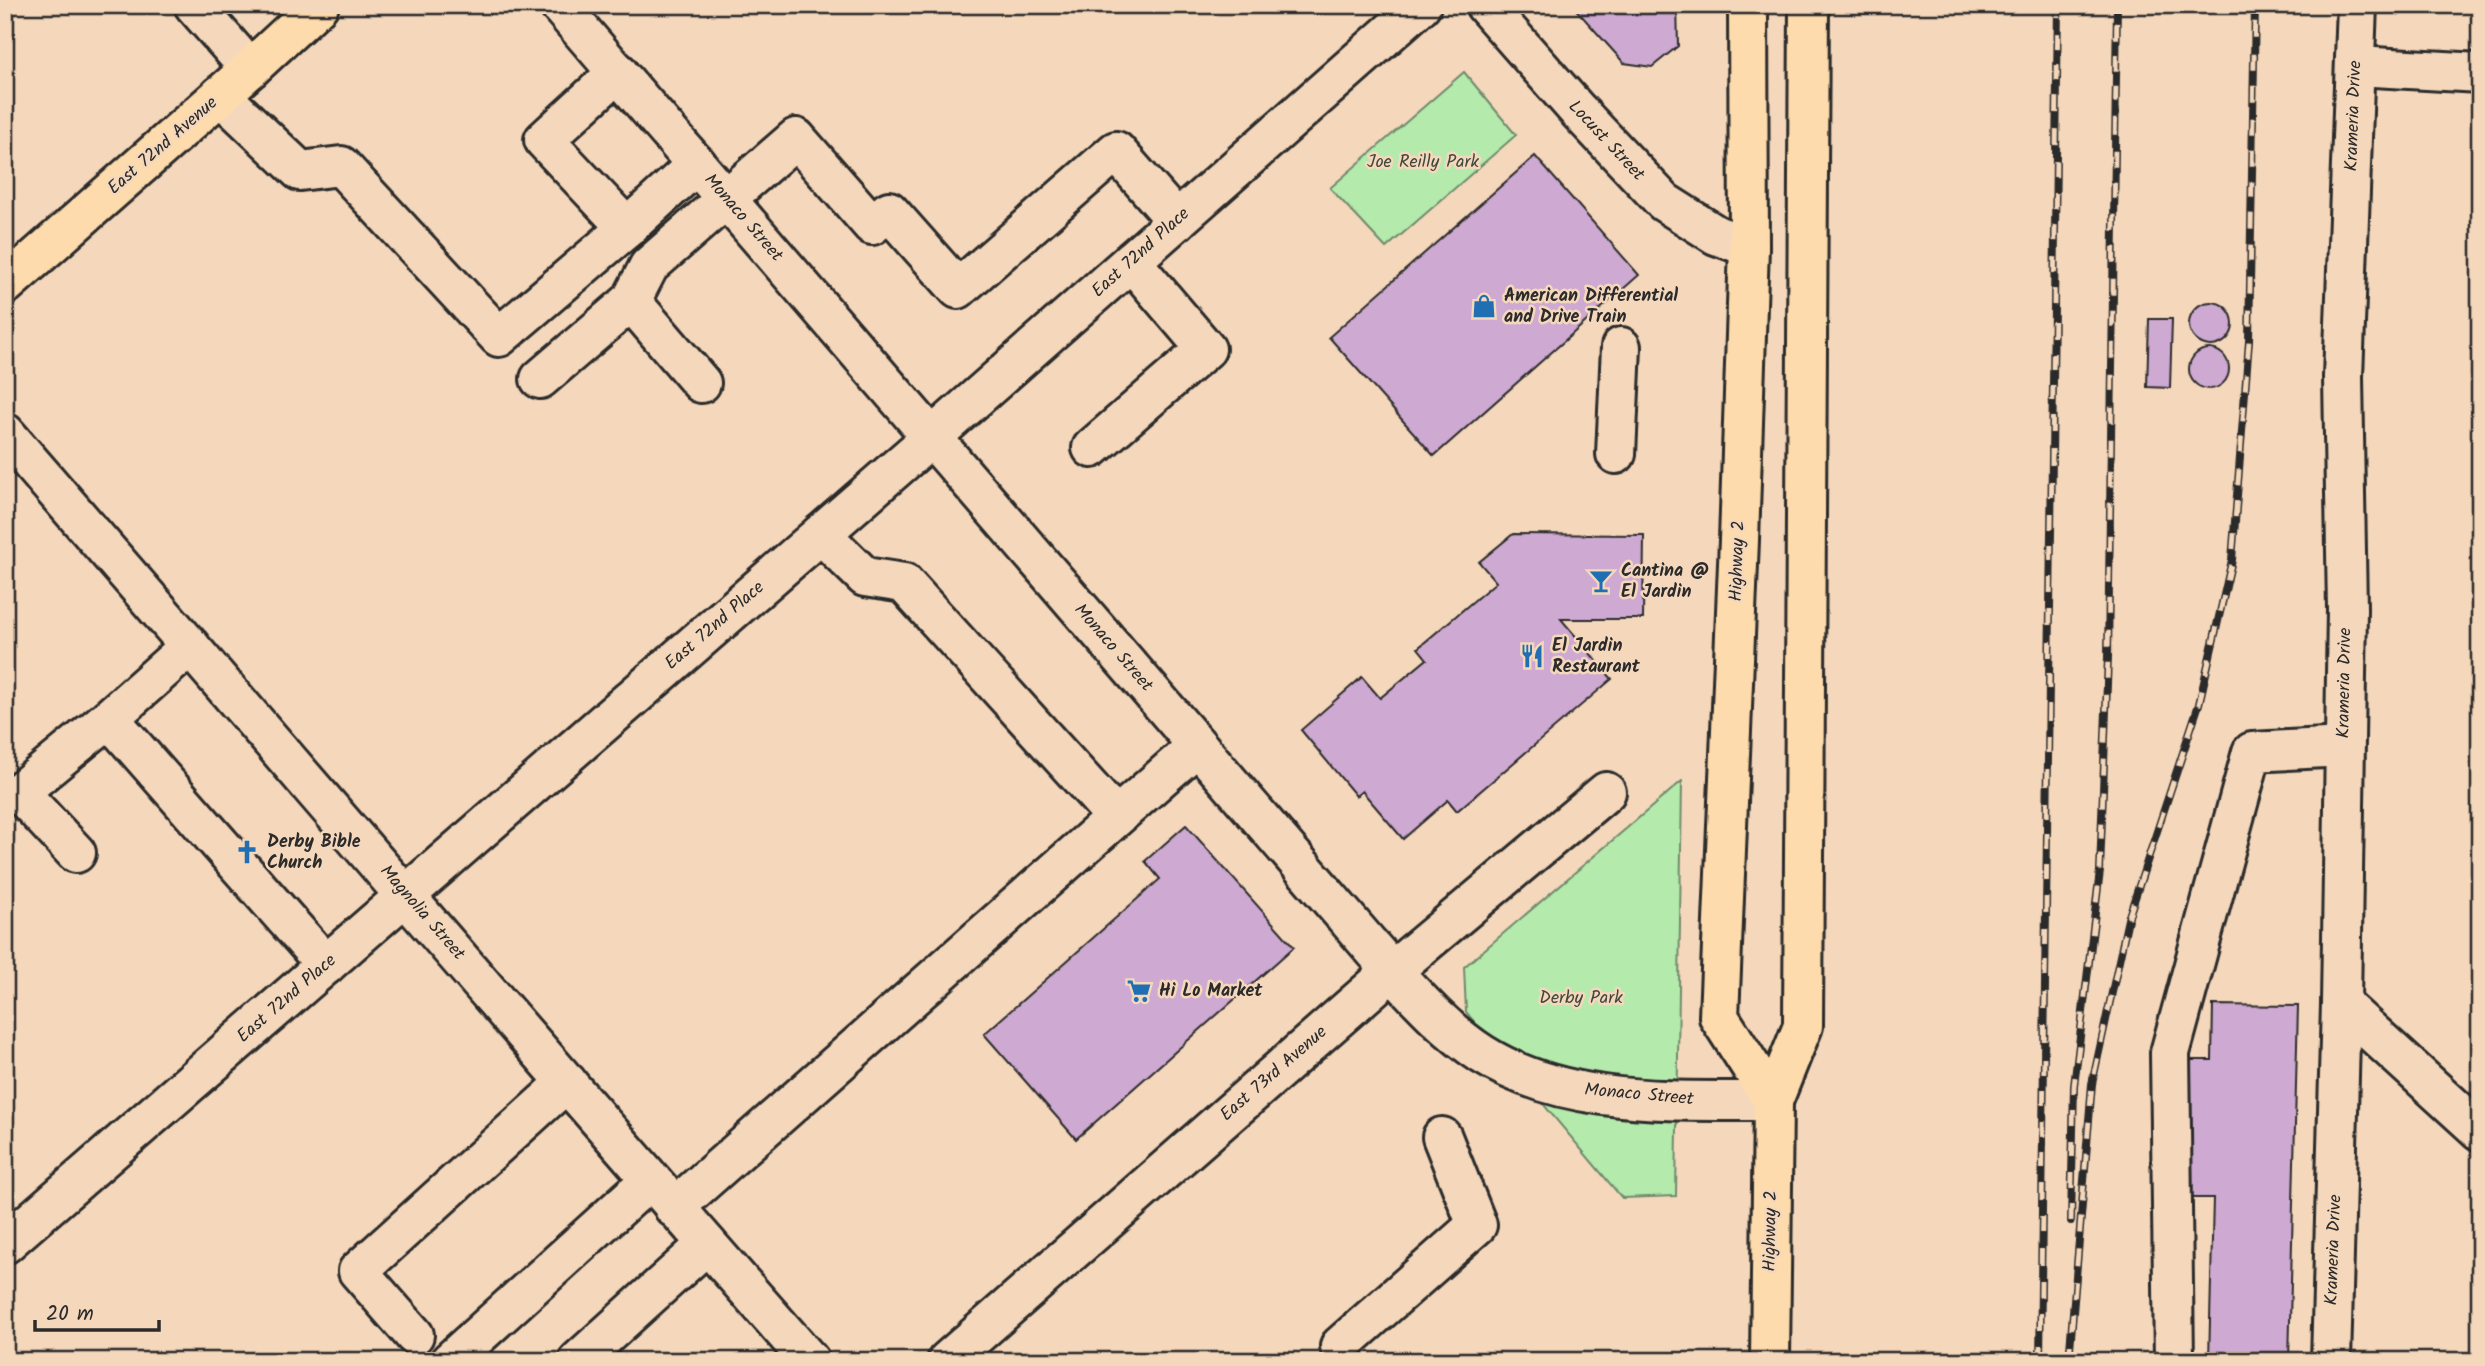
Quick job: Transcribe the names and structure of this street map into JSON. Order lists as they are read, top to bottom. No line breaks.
{"streets":{"main road":["East 72nd Avenue","Highway 2"],"street":["Krameria Drive","Locust Street","Monaco Street","East 72nd Place","Magnolia Street","East 73rd Avenue"]},"crossings":[["Locust Street","Highway 2"],["Monaco Street","East 72nd Place"],["Monaco Street","Highway 2"],["Monaco Street","East 73rd Avenue"],["East 72nd Place","Magnolia Street"]],"parks":["Joe Reilly Park","Derby Park"],"places":{"shop":["American Differential and Drive Train"],"bar":["Cantina @ El Jardin"],"restaurant":["El Jardin Restaurant"],"church":["Derby Bible Church"],"supermarket":["Hi Lo Market"]},"scale_bar":"20 m"}
